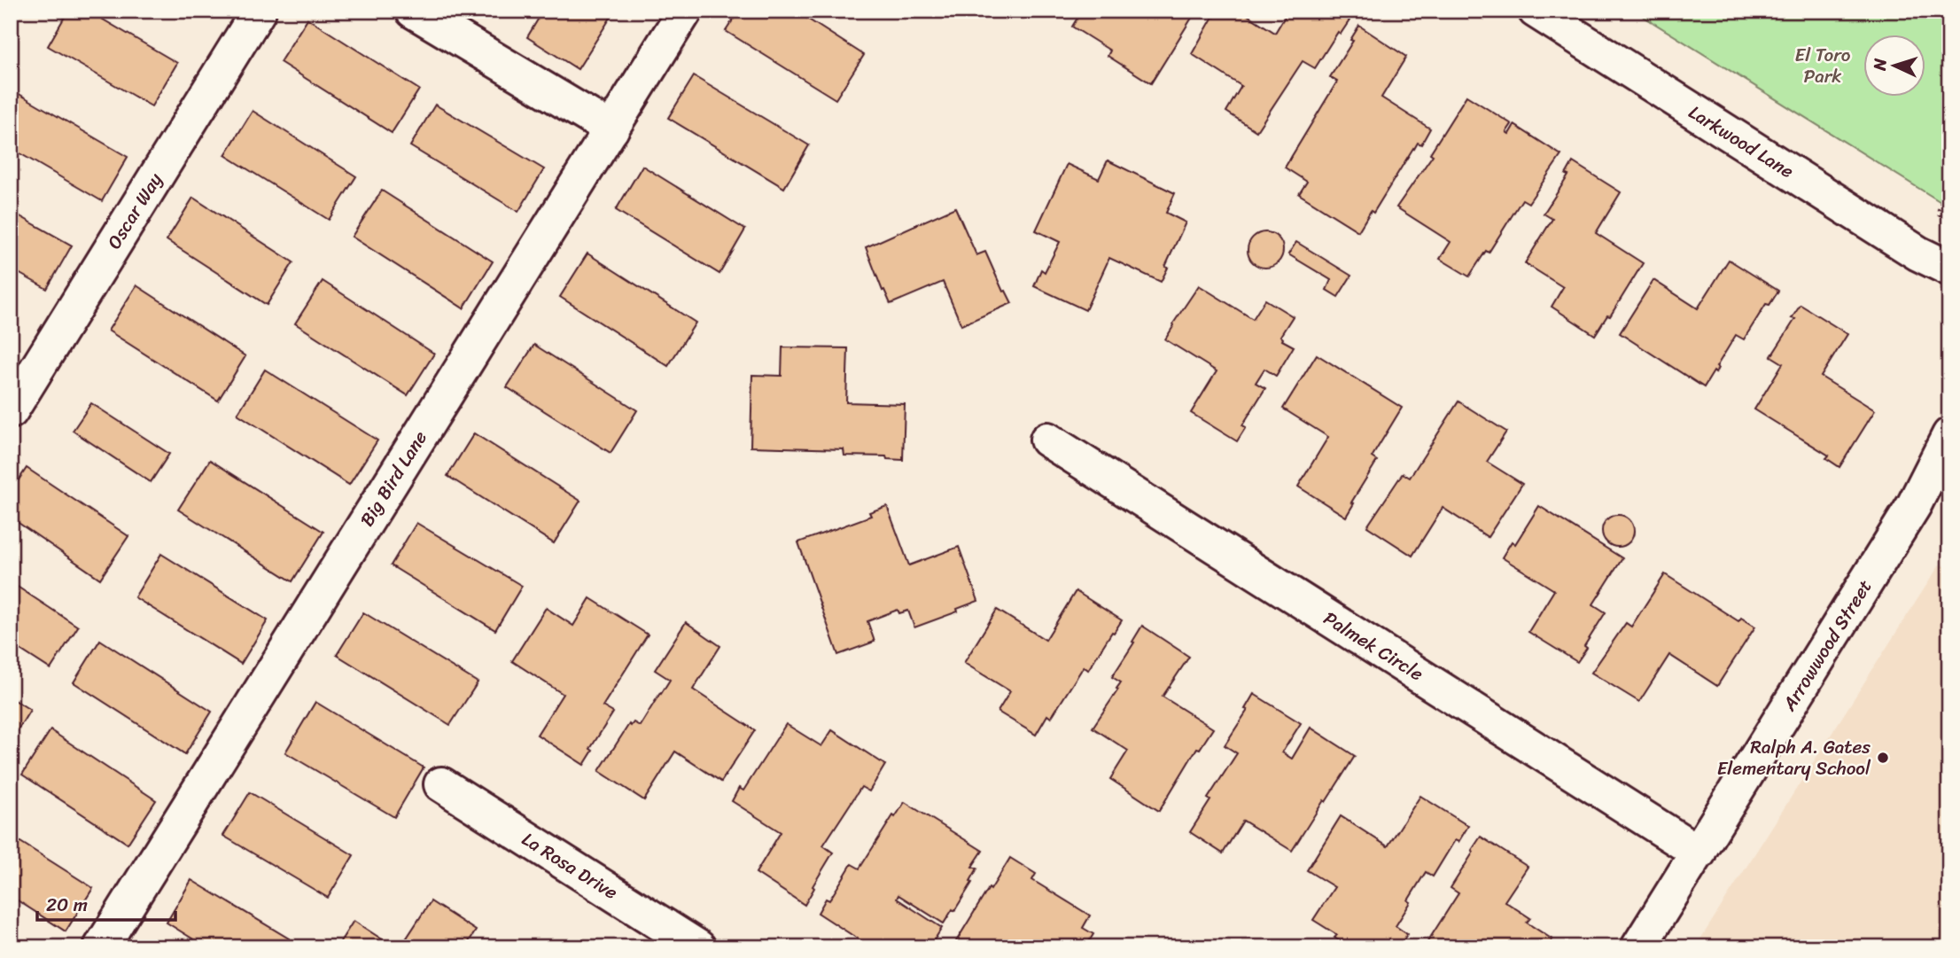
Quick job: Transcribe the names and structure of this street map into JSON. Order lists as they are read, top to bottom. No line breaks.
{"streets":{"street":["Larkwood Lane","Oscar Way","Big Bird Lane","Arrowwood Street","Palmek Circle","La Rosa Drive"]},"crossings":[["Arrowwood Street","Palmek Circle"]],"parks":["El Toro Park"],"places":["Ralph A. Gates Elementary School"],"scale_bar":"20 m","north":"left"}
